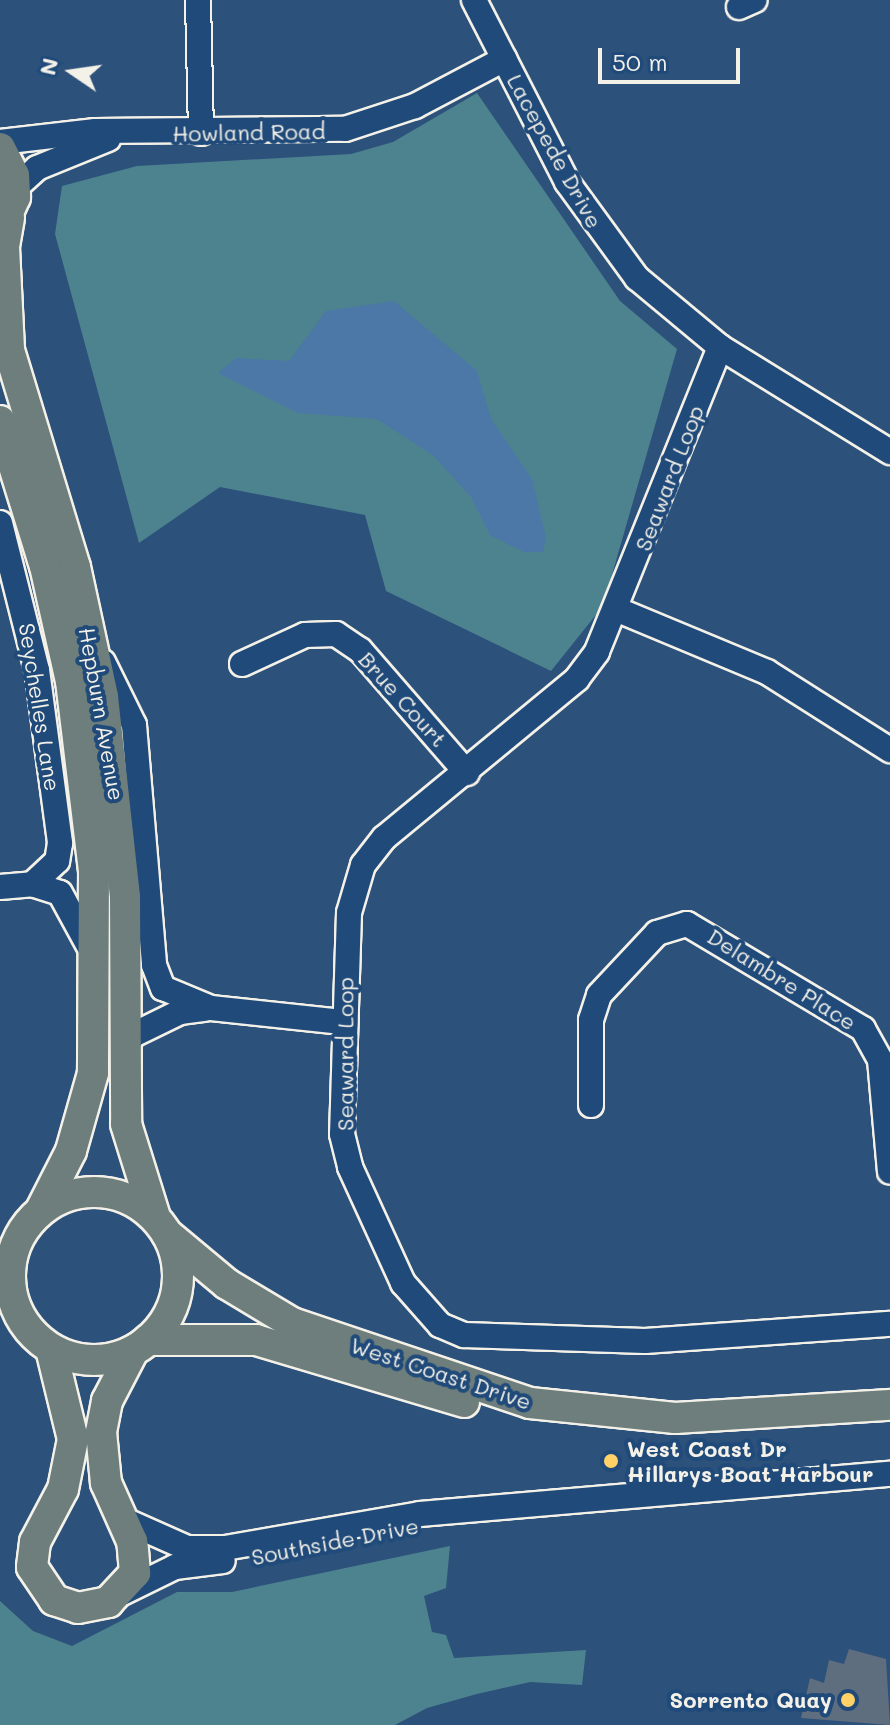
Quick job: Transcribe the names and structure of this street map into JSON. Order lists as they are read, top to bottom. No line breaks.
{"streets":{"main road":["Hepburn Avenue","West Coast Drive"],"street":["Howland Road","Lacepede Drive","Seaward Loop","Brue Court","Seychelles Lane","Delambre Place","Southside Drive"]},"crossings":[["Howland Road","Lacepede Drive"],["Howland Road","Hepburn Avenue"],["Lacepede Drive","Seaward Loop"],["Seaward Loop","Brue Court"],["Hepburn Avenue","West Coast Drive"]],"places":["West Coast Dr Hillarys Boat Harbour","Sorrento Quay"],"scale_bar":"50 m","north":"left"}
